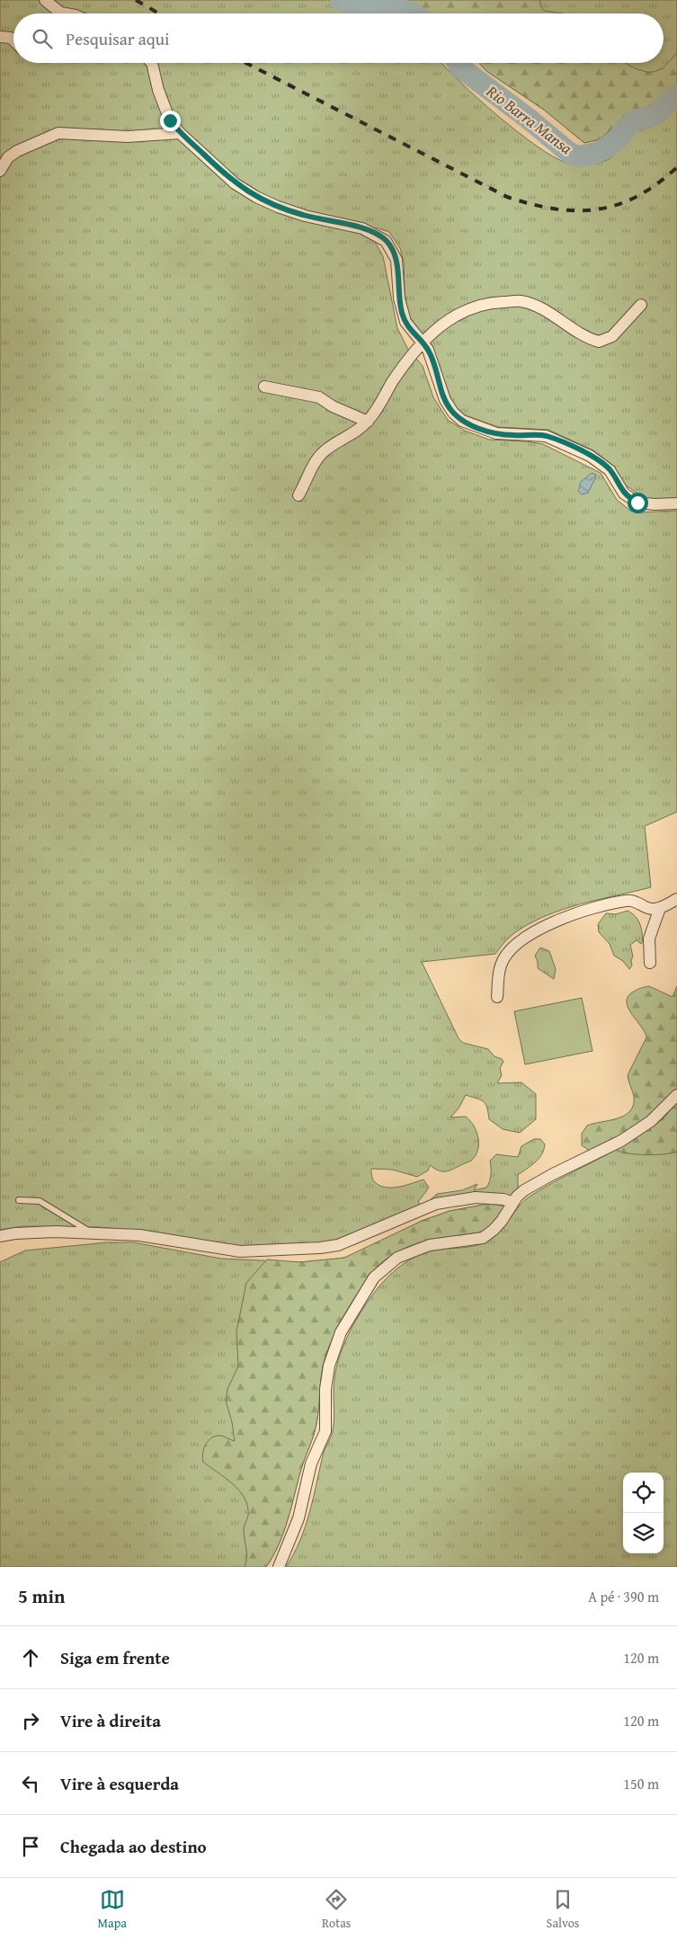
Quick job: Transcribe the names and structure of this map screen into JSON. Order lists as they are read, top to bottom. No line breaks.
{"water":["Rio Barra Mansa"],"page":{"search":"Pesquisar aqui","heading":["5 min","A pé · 390 m"],"list":[["Siga em frente","120 m"],["Vire à direita","120 m"],["Vire à esquerda","150 m"],"Chegada ao destino"],"nav":["Mapa","Rotas","Salvos"]}}
